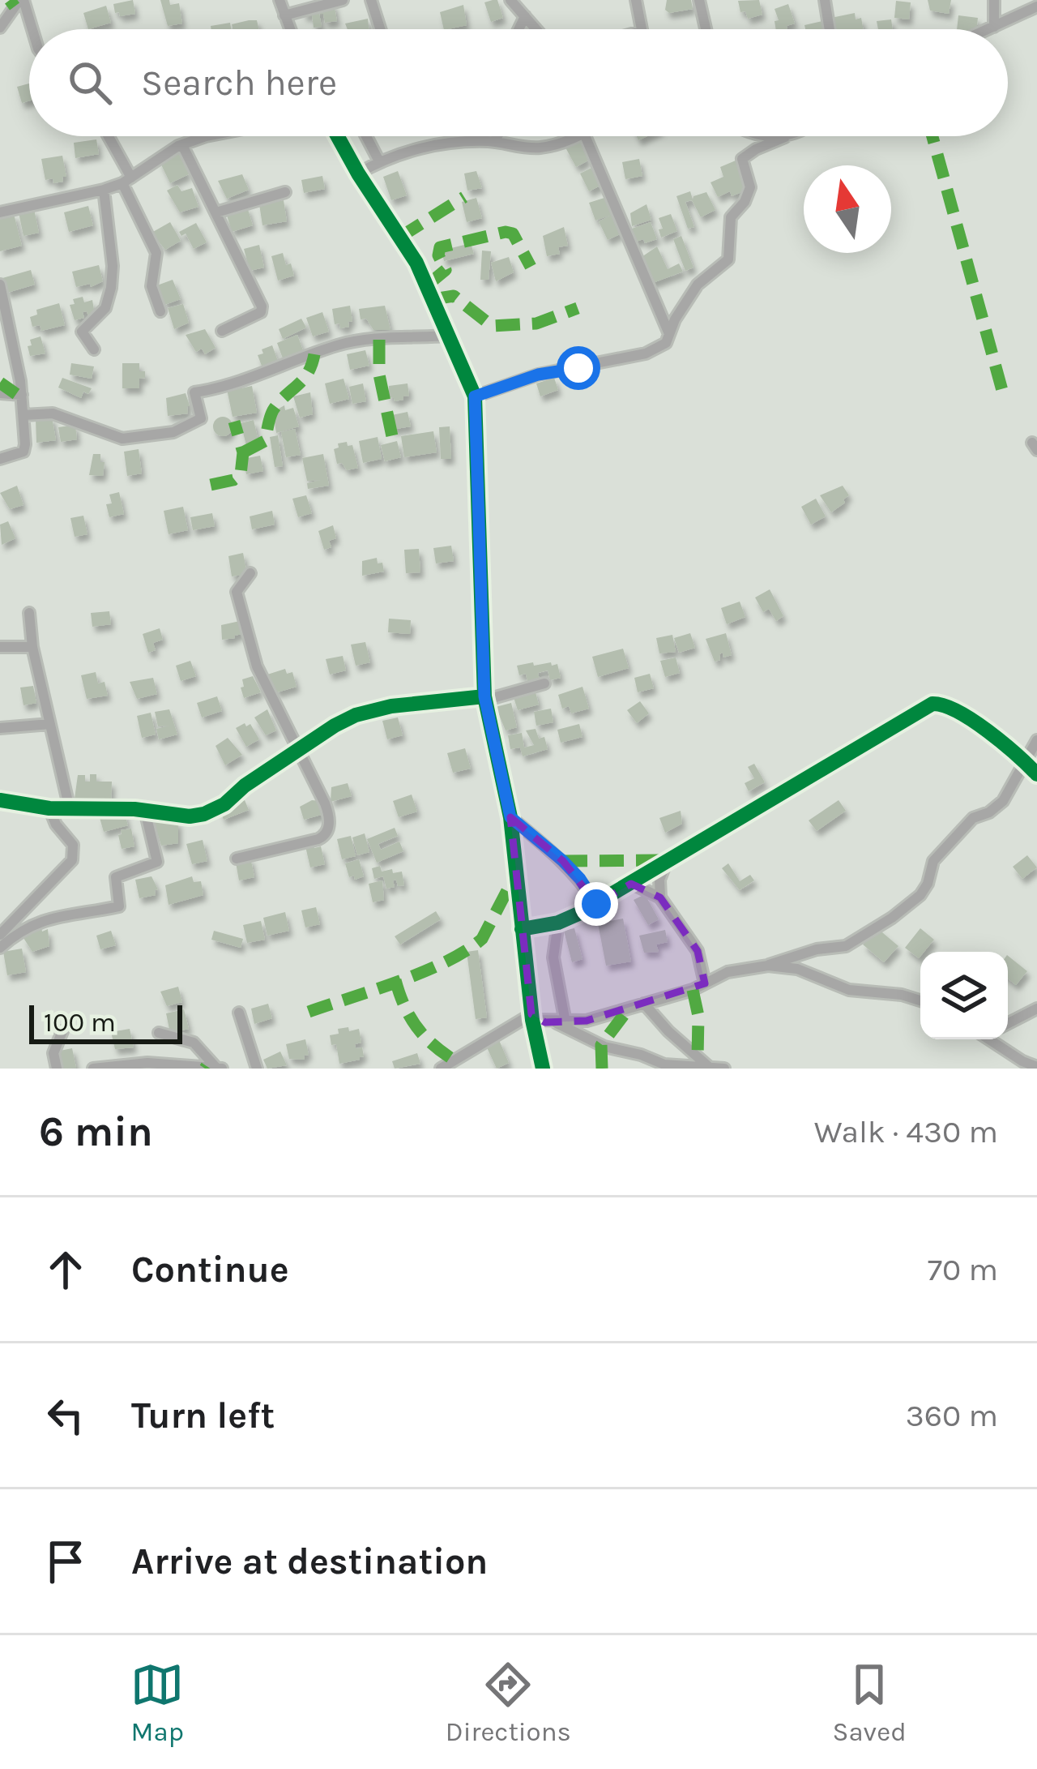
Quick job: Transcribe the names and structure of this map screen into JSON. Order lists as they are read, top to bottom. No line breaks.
{"scale_bar":"100 m","north":"top","page":{"search":"Search here","scale":"100 m","heading":["6 min","Walk · 430 m"],"list":[["Continue","70 m"],["Turn left","360 m"],"Arrive at destination"],"nav":["Map","Directions","Saved"]}}
